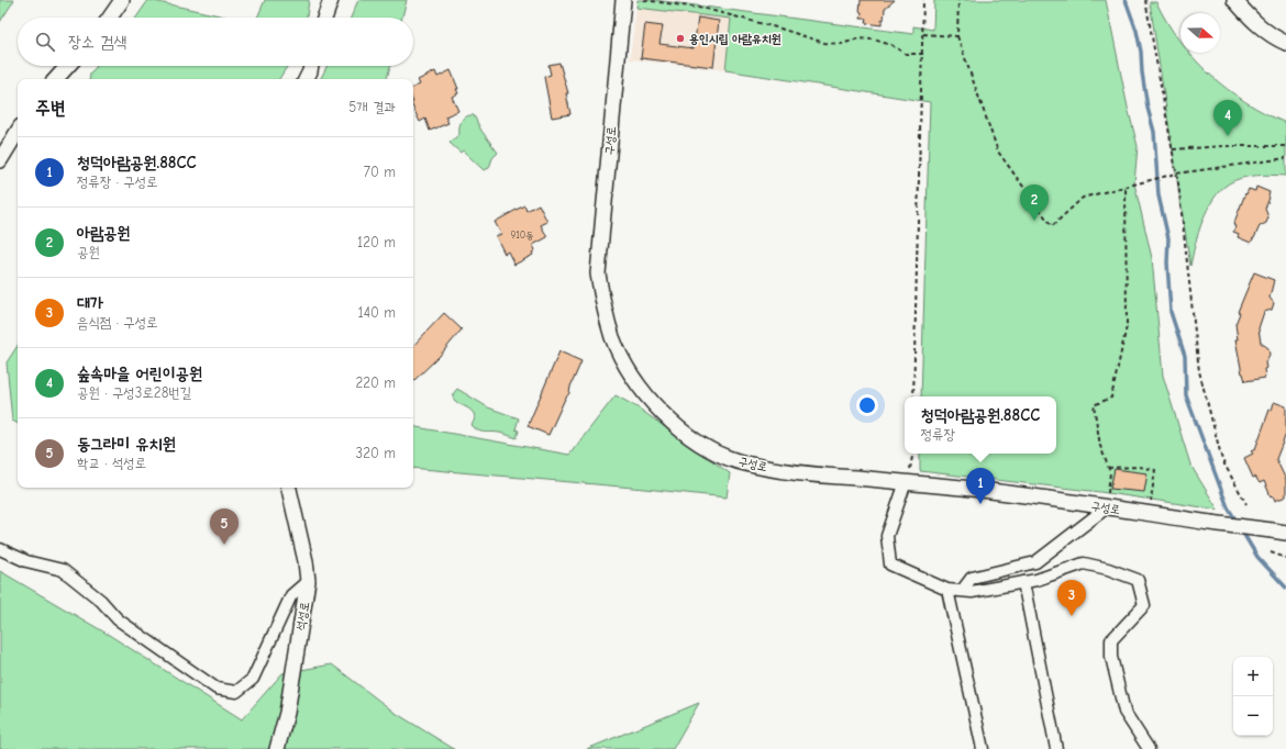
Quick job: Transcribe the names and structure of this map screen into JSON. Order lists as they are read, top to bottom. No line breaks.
{"streets":{"street":["구성로","석성로"]},"places":["용인시립 아람유치원"],"house_numbers":["910동"],"north":"right","page":{"search":"장소 검색","heading":["주변","5개 결과"],"pins":["4","2","1","5","3"],"list":[{"mark":"1","name":"청덕아람공원.88CC","note":"정류장 · 구성로","value":"70 m"},{"mark":"2","name":"아람공원","note":"공원","value":"120 m"},{"mark":"3","name":"대가","note":"음식점 · 구성로","value":"140 m"},{"mark":"4","name":"숲속마을 어린이공원","note":"공원 · 구성3로28번길","value":"220 m"},{"mark":"5","name":"동그라미 유치원","note":"학교 · 석성로","value":"320 m"}],"popup":["청덕아람공원.88CC","정류장"],"map_buttons":["+","−"]}}
